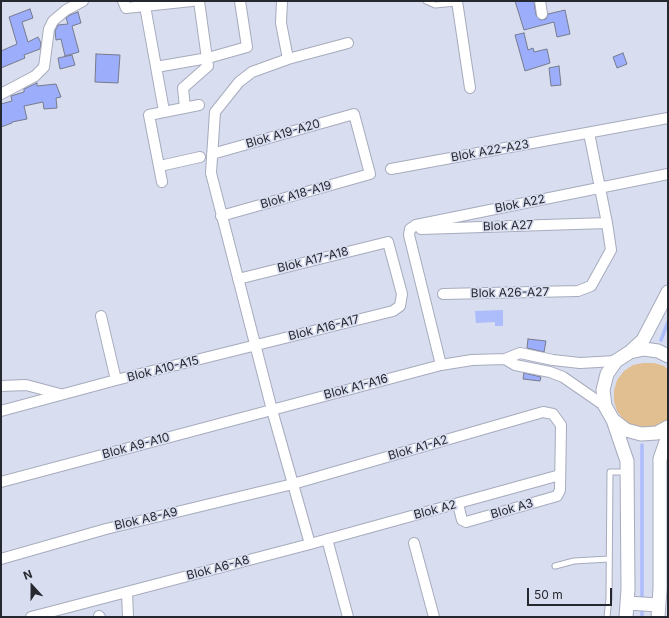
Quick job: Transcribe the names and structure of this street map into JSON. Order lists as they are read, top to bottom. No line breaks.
{"streets":{"street":["Blok A19-A20","Blok A22-A23","Blok A18-A19","Blok A22","Blok A27","Blok A17-A18","Blok A26-A27","Blok A16-A17","Blok A10-A15","Blok A1-A16","Blok A9-A10","Blok A1-A2","Blok A3","Blok A2","Blok A8-A9","Blok A6-A8"]},"crossings":[["Blok A19-A20","Blok A18-A19"],["Blok A22","Blok A27"],["Blok A27","Blok A26-A27"],["Blok A17-A18","Blok A16-A17"],["Blok A16-A17","Blok A10-A15"],["Blok A1-A16","Blok A9-A10"],["Blok A1-A2","Blok A3"],["Blok A1-A2","Blok A2"],["Blok A1-A2","Blok A8-A9"],["Blok A3","Blok A2"],["Blok A2","Blok A6-A8"]],"scale_bar":"50 m","north":"top"}
